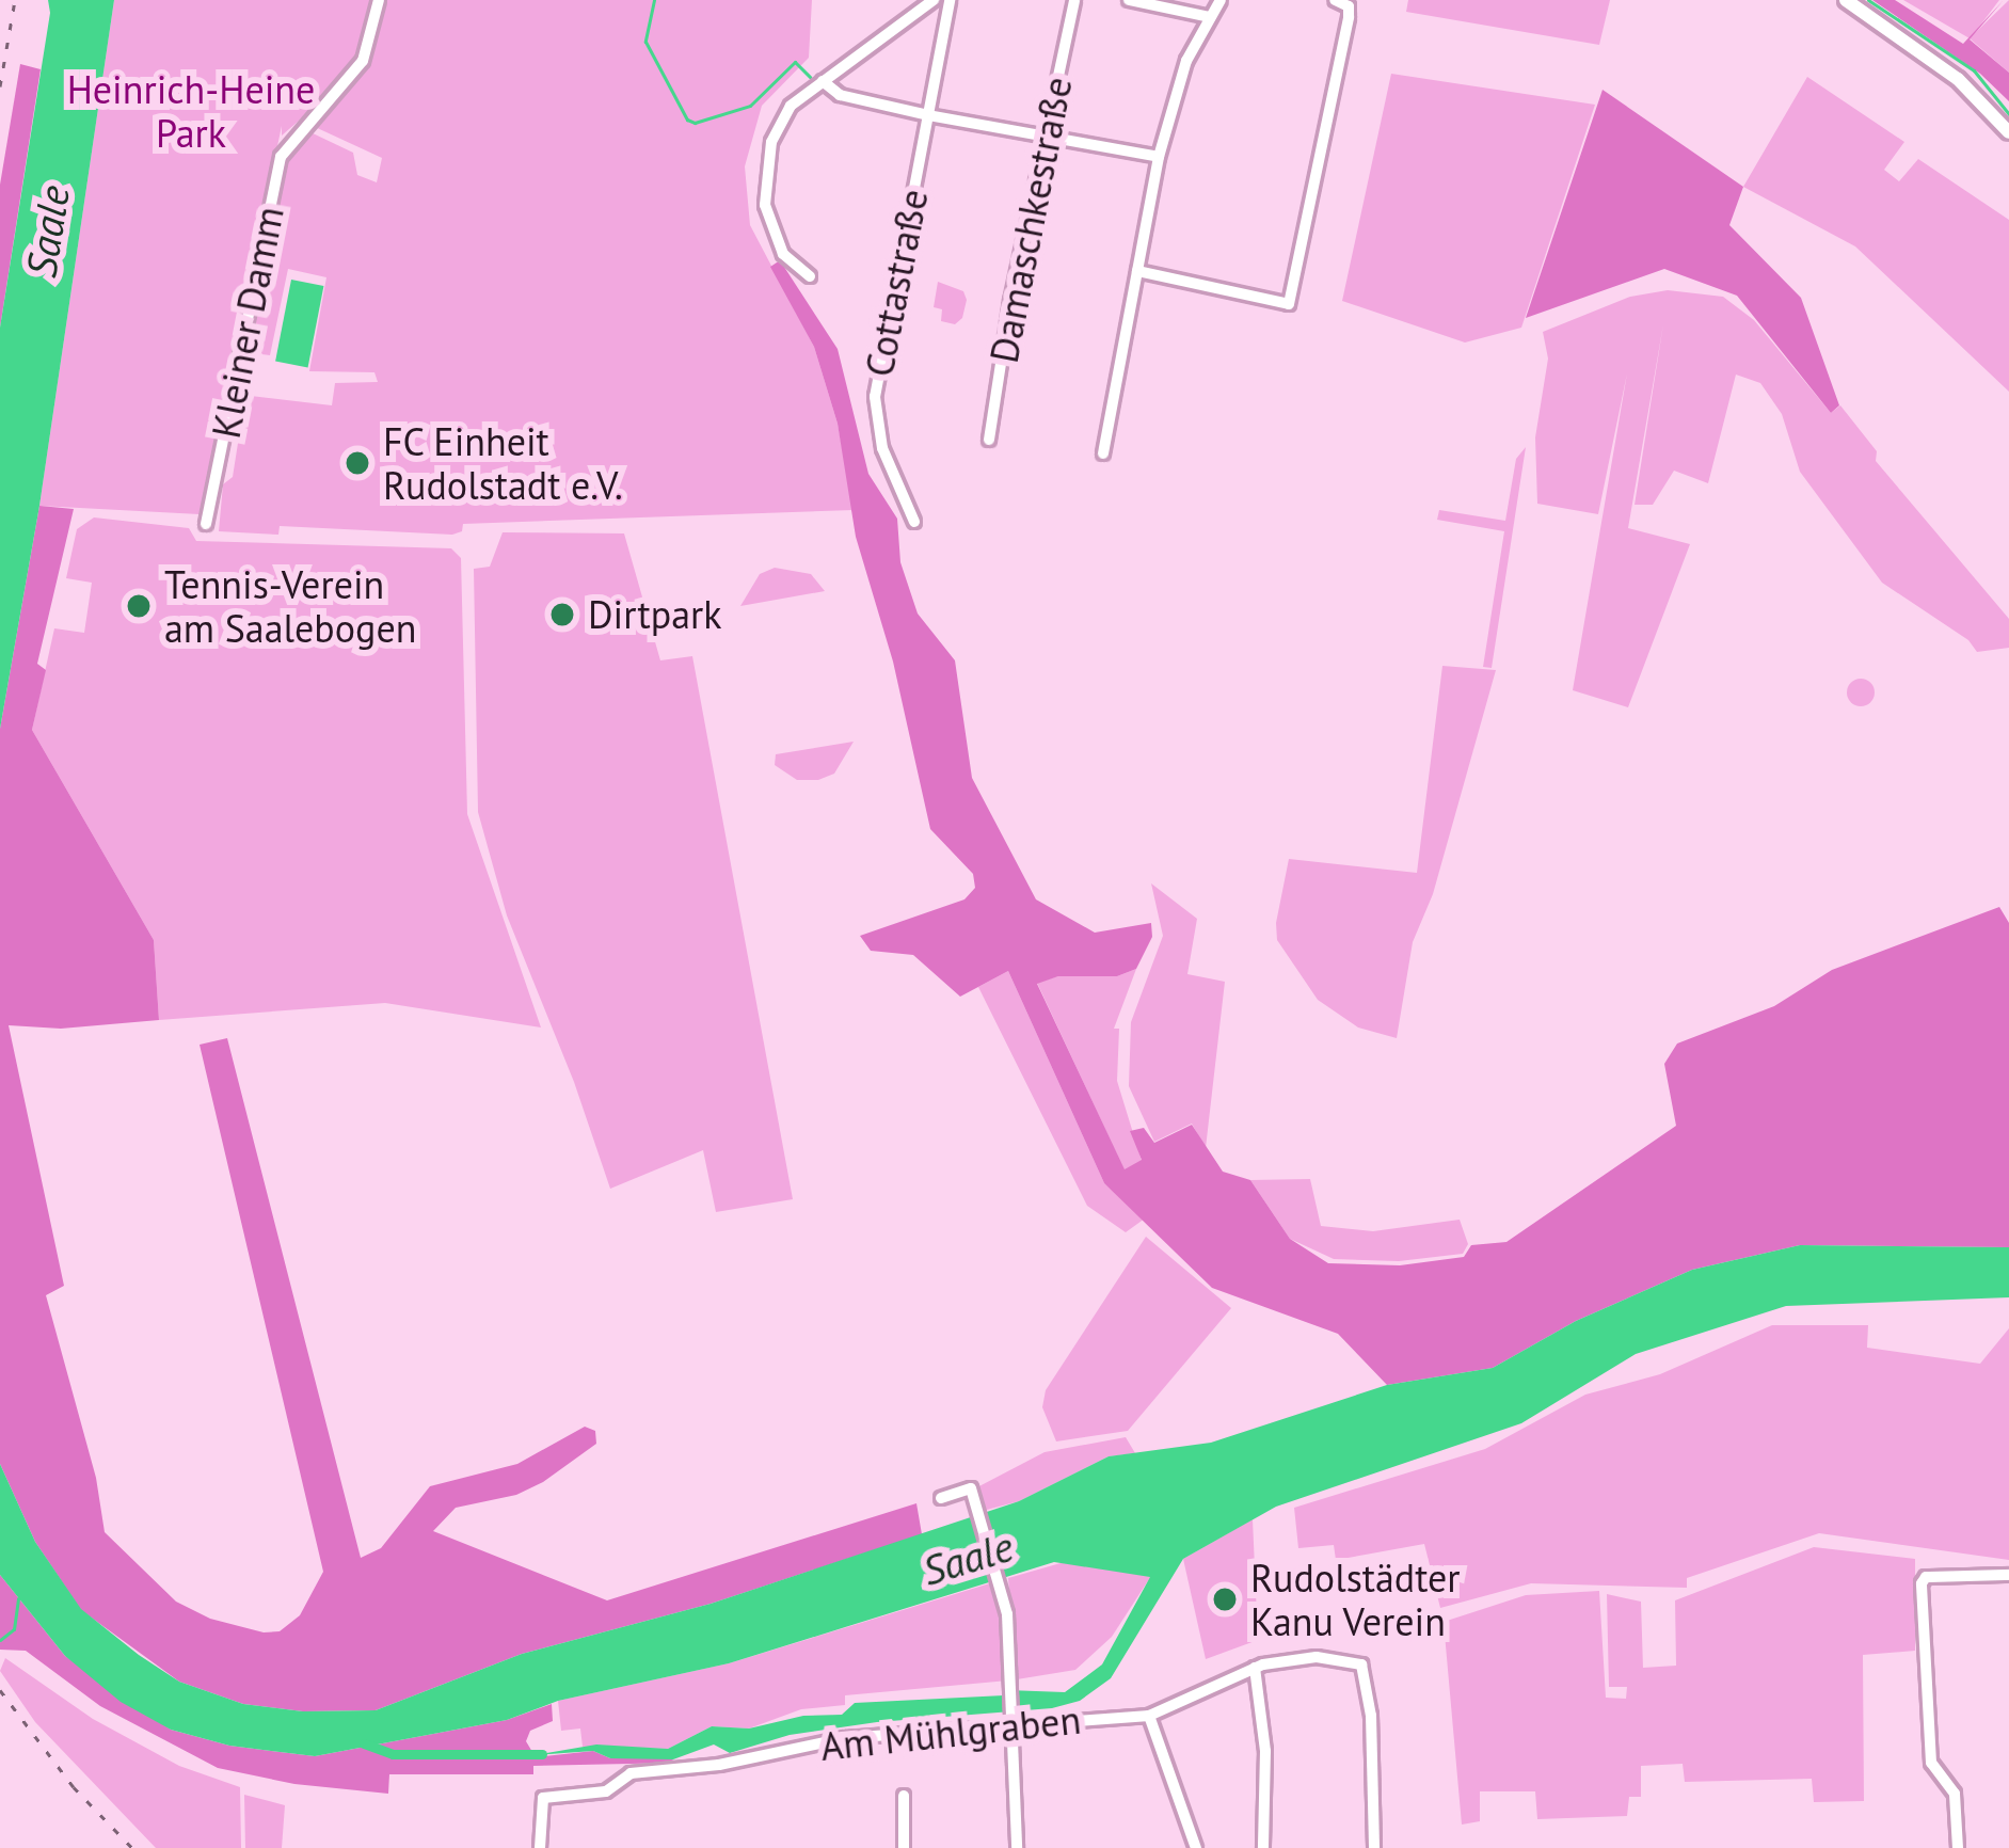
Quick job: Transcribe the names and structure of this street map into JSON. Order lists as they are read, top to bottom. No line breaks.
{"streets":{"street":["Damaschkestraße","Cottastraße","Kleiner Damm","Am Mühlgraben"]},"water":["Saale"],"parks":["Heinrich-Heine Park"],"places":["FC Einheit Rudolstadt e.V.","Tennis-Verein am Saalebogen","Dirtpark","Rudolstädter Kanu Verein"]}
